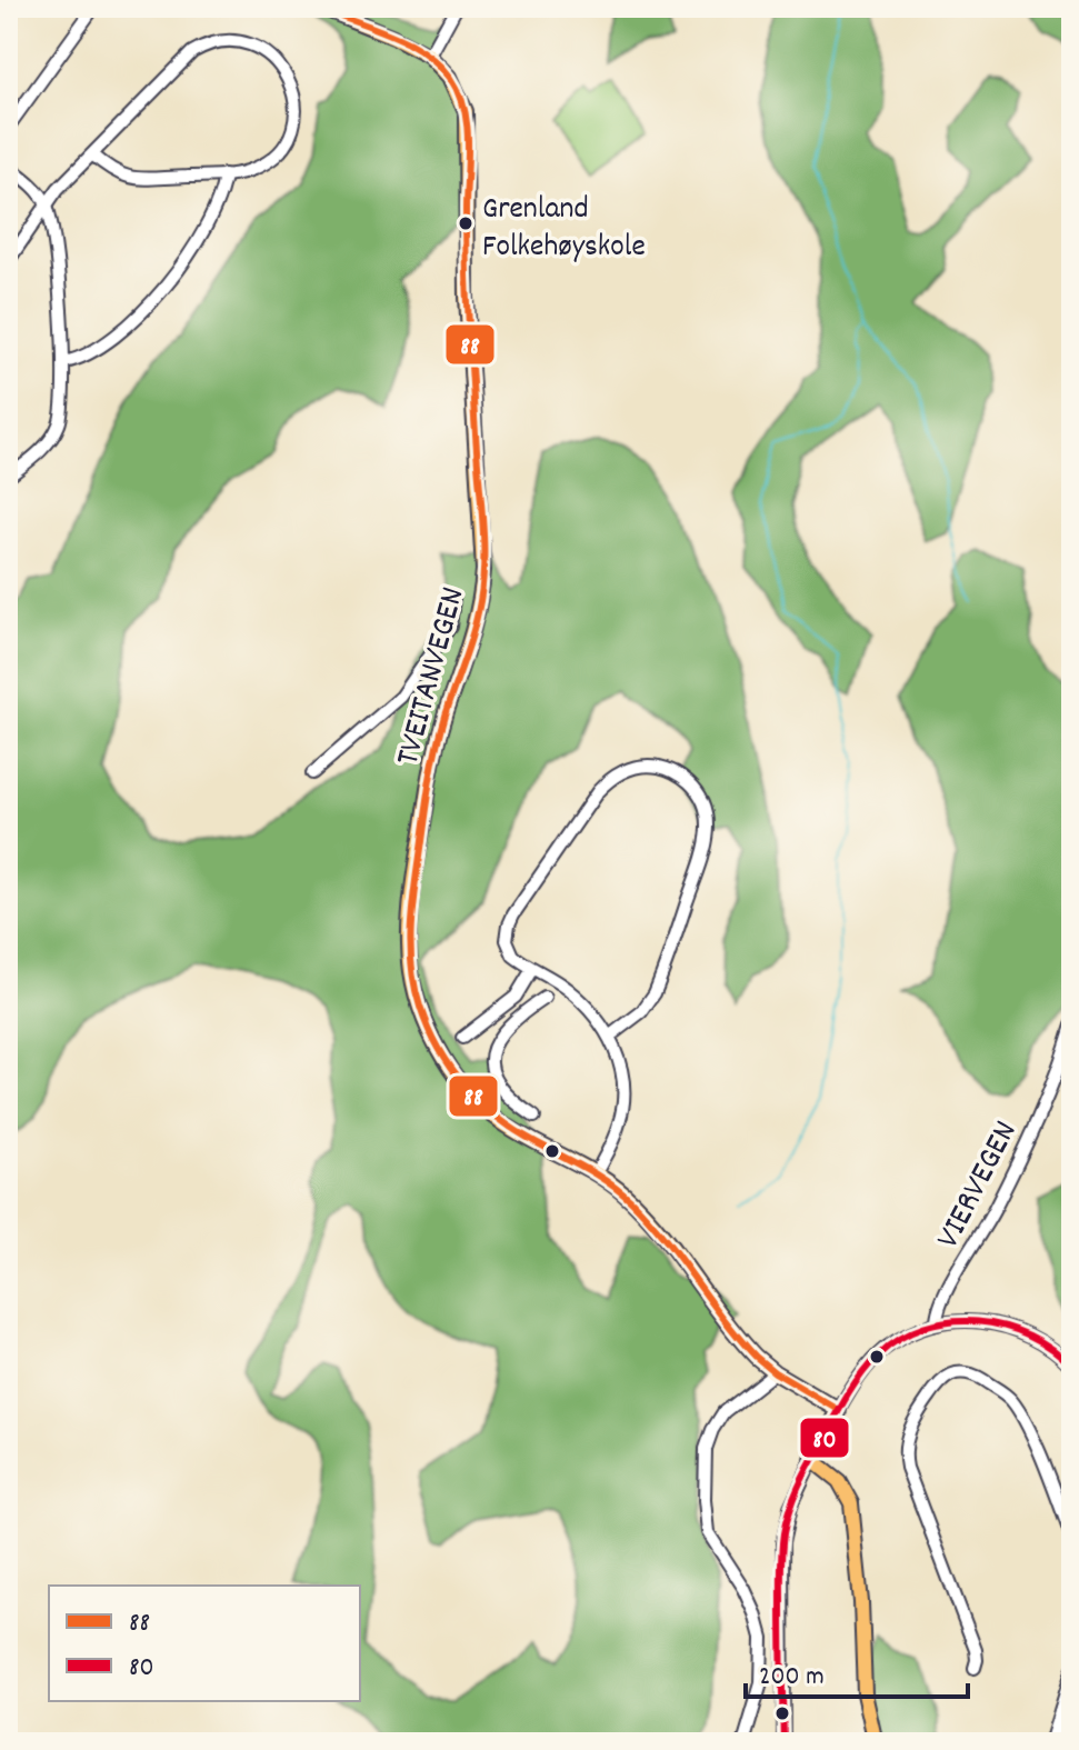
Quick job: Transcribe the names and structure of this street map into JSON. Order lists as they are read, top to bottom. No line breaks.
{"streets":{"main road":["TVEITANVEGEN"],"street":["VIERVEGEN"]},"places":["Grenland Folkehøyskole"],"lines":["transit line 88","transit line 80"],"legend":["88","80"],"scale_bar":"200 m"}
